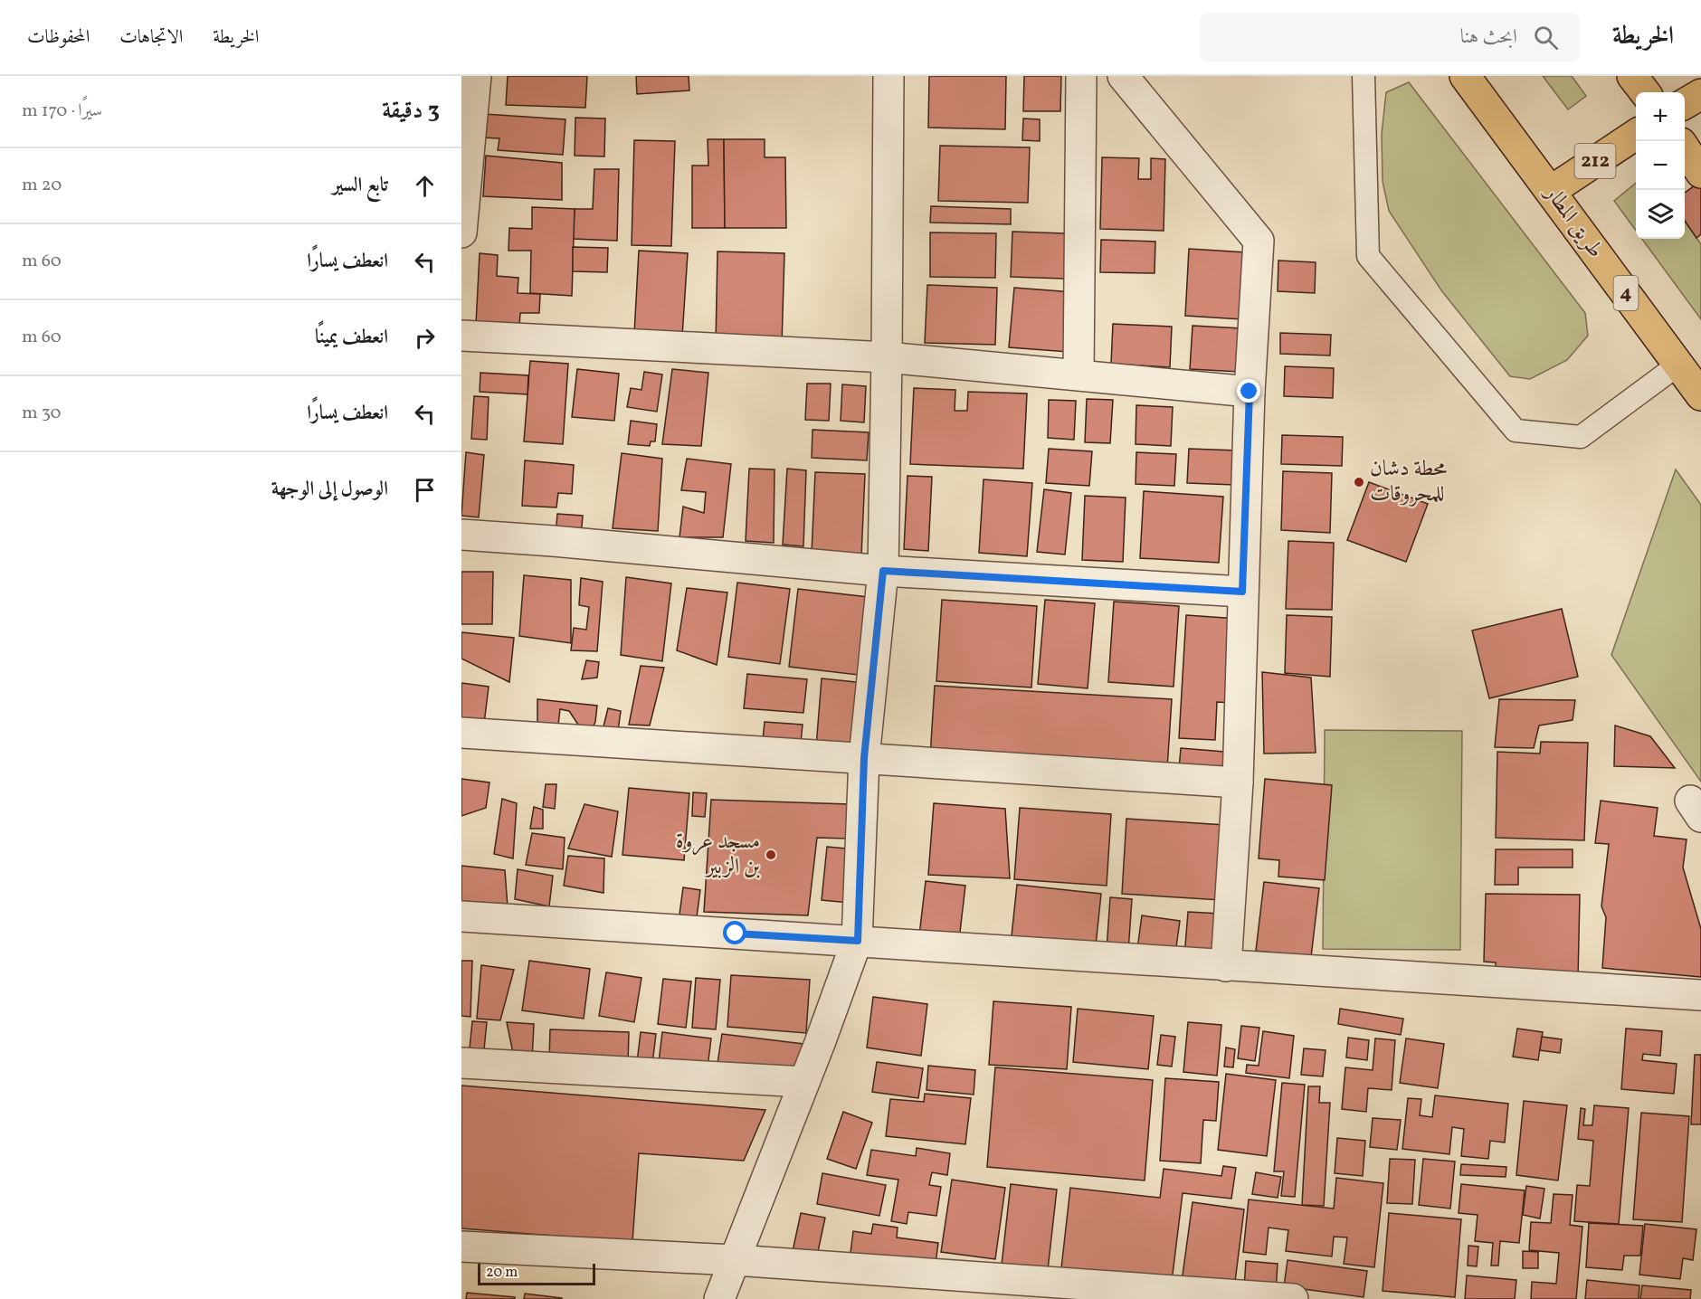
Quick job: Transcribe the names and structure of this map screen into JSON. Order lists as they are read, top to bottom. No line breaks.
{"streets":{"main road":["212","طريق المطار","4"]},"crossings":[["212","طريق المطار"]],"places":["محطة دشان للمحروقات","مسجد عروة بن الزبير"],"scale_bar":"20 m","page":{"header":"الخريطة","search":"ابحث هنا","nav":["الخريطة","الاتجاهات","المحفوظات"],"heading":["3 دقيقة","سيرًا · 170 m"],"map_buttons":["+","−"],"list":[["تابع السير","20 m"],["انعطف يسارًا","60 m"],["انعطف يمينًا","60 m"],["انعطف يسارًا","30 m"],"الوصول إلى الوجهة"],"scale":"20 m"}}
